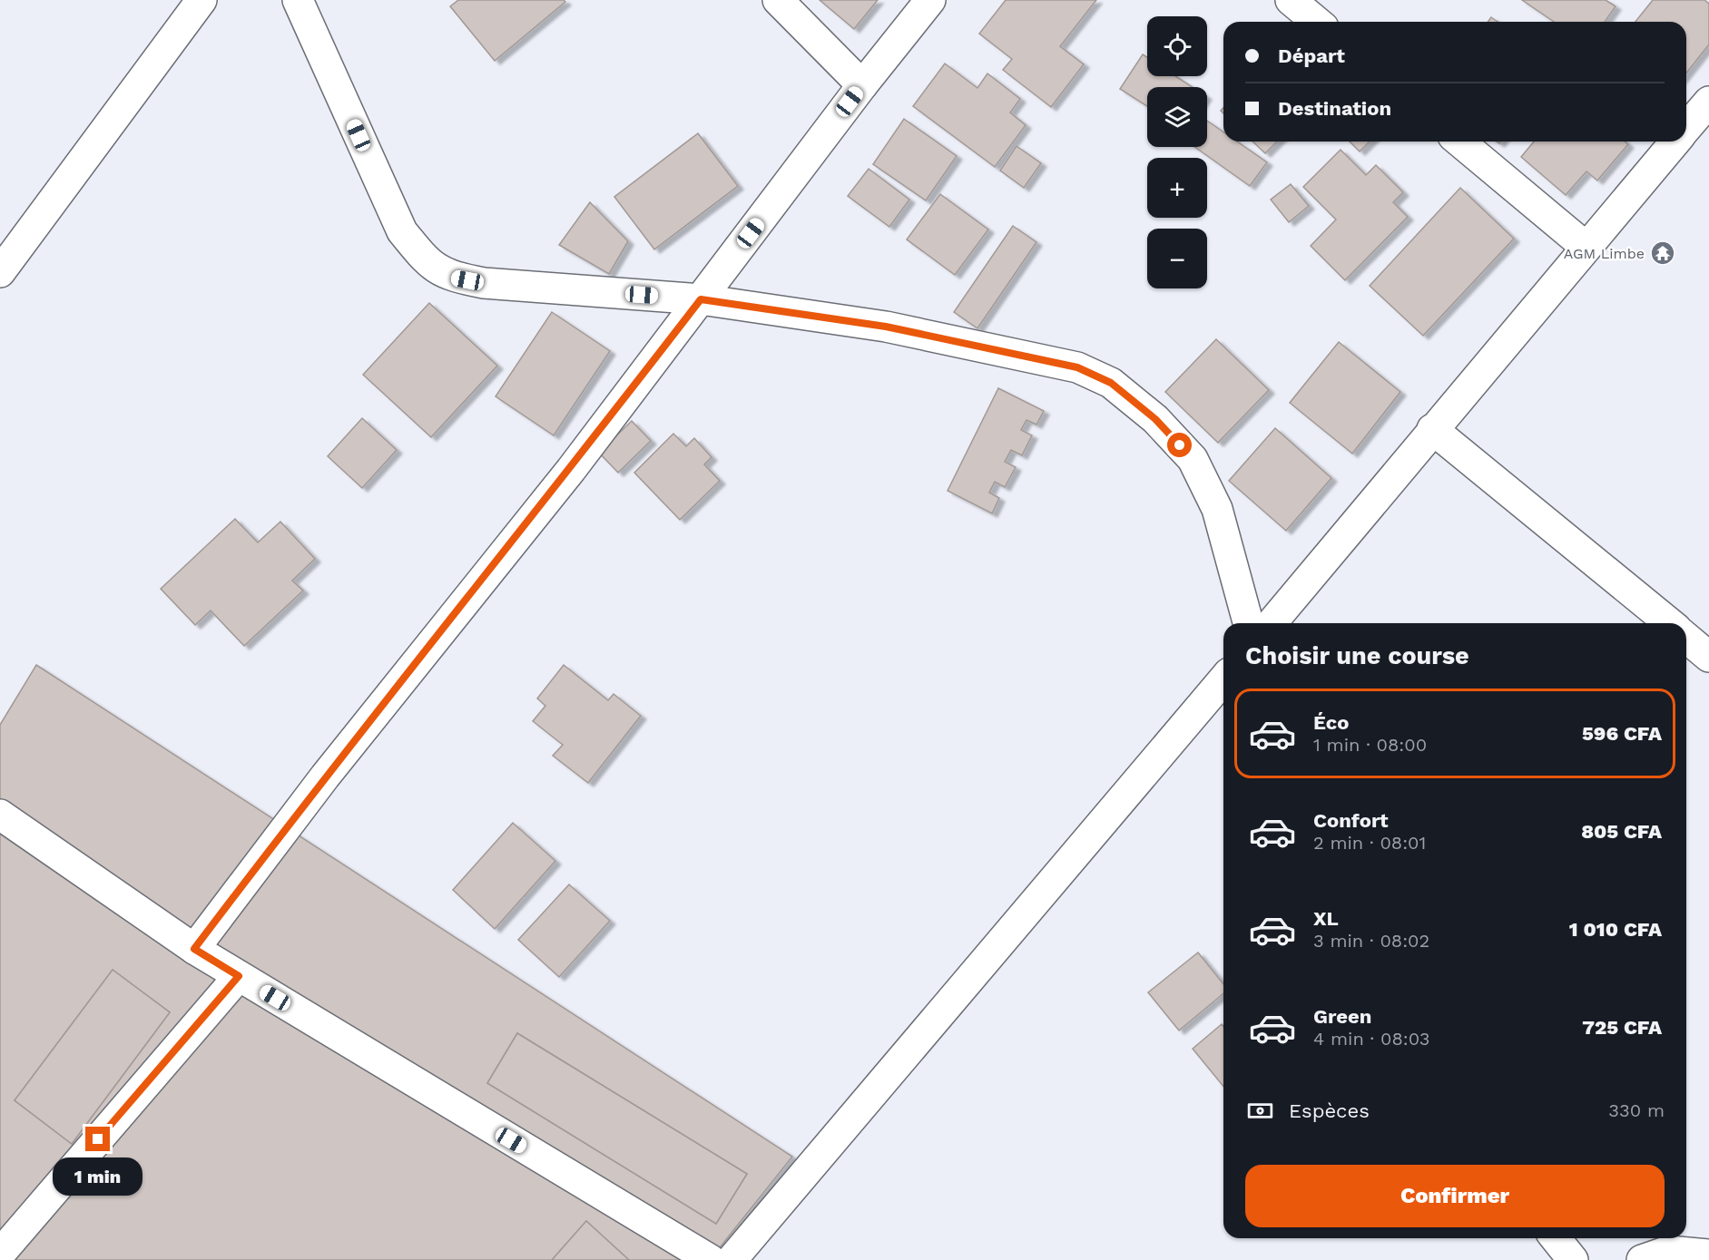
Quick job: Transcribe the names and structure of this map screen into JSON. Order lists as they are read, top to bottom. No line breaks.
{"places":{"temple":["AGM Limbe"]},"page":{"map_buttons":["+","−"],"banner":["Départ","Destination"],"heading":"Choisir une course","list":[{"name":"Éco","note":"1 min · 08:00","value":"596 CFA"},{"name":"Confort","note":"2 min · 08:01","value":"805 CFA"},{"name":"XL","note":"3 min · 08:02","value":"1 010 CFA"},{"name":"Green","note":"4 min · 08:03","value":"725 CFA"}],"pay":["Espèces","330 m"],"buttons":"Confirmer","bubble":"1 min"}}
